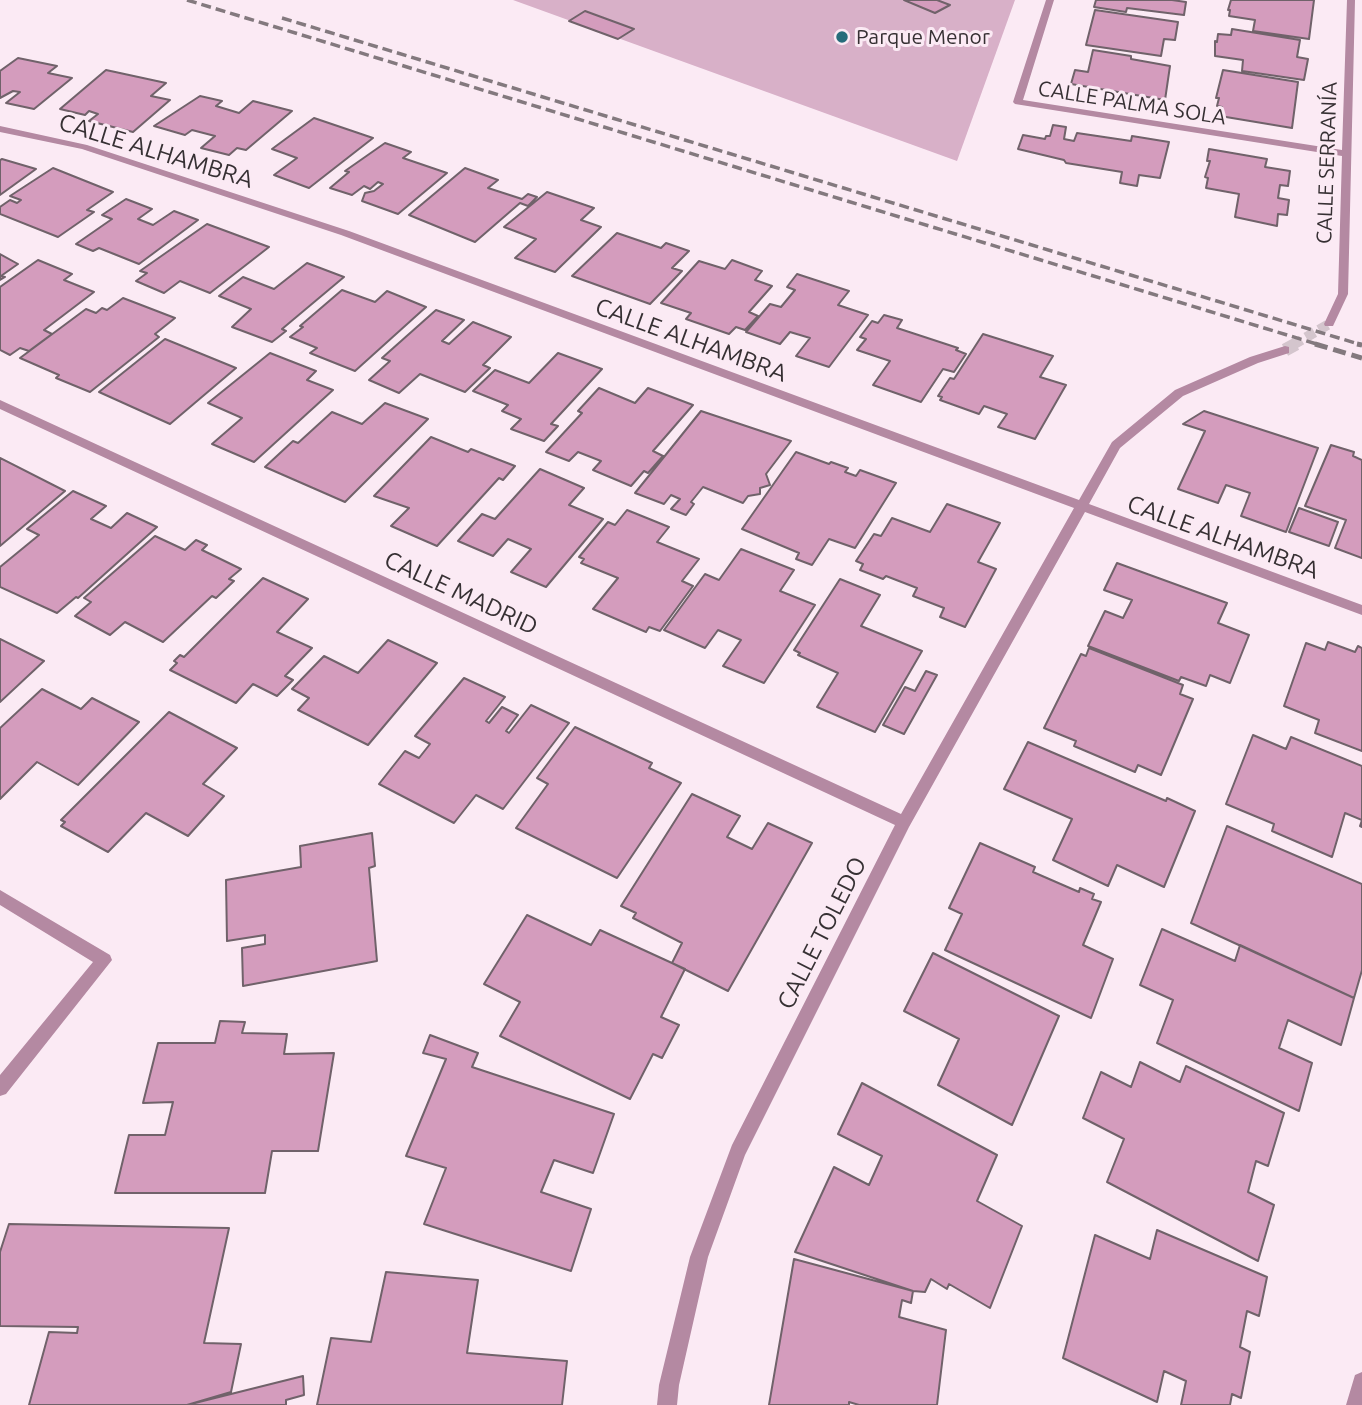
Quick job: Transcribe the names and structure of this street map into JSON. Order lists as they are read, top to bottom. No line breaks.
{"streets":{"street":["CALLE PALMA SOLA","CALLE ALHAMBRA","CALLE SERRANÍA","CALLE MADRID","CALLE TOLEDO"]},"crossings":[["CALLE PALMA SOLA","CALLE SERRANÍA"],["CALLE ALHAMBRA","CALLE TOLEDO"],["CALLE MADRID","CALLE TOLEDO"]],"places":["Parque Menor"]}
